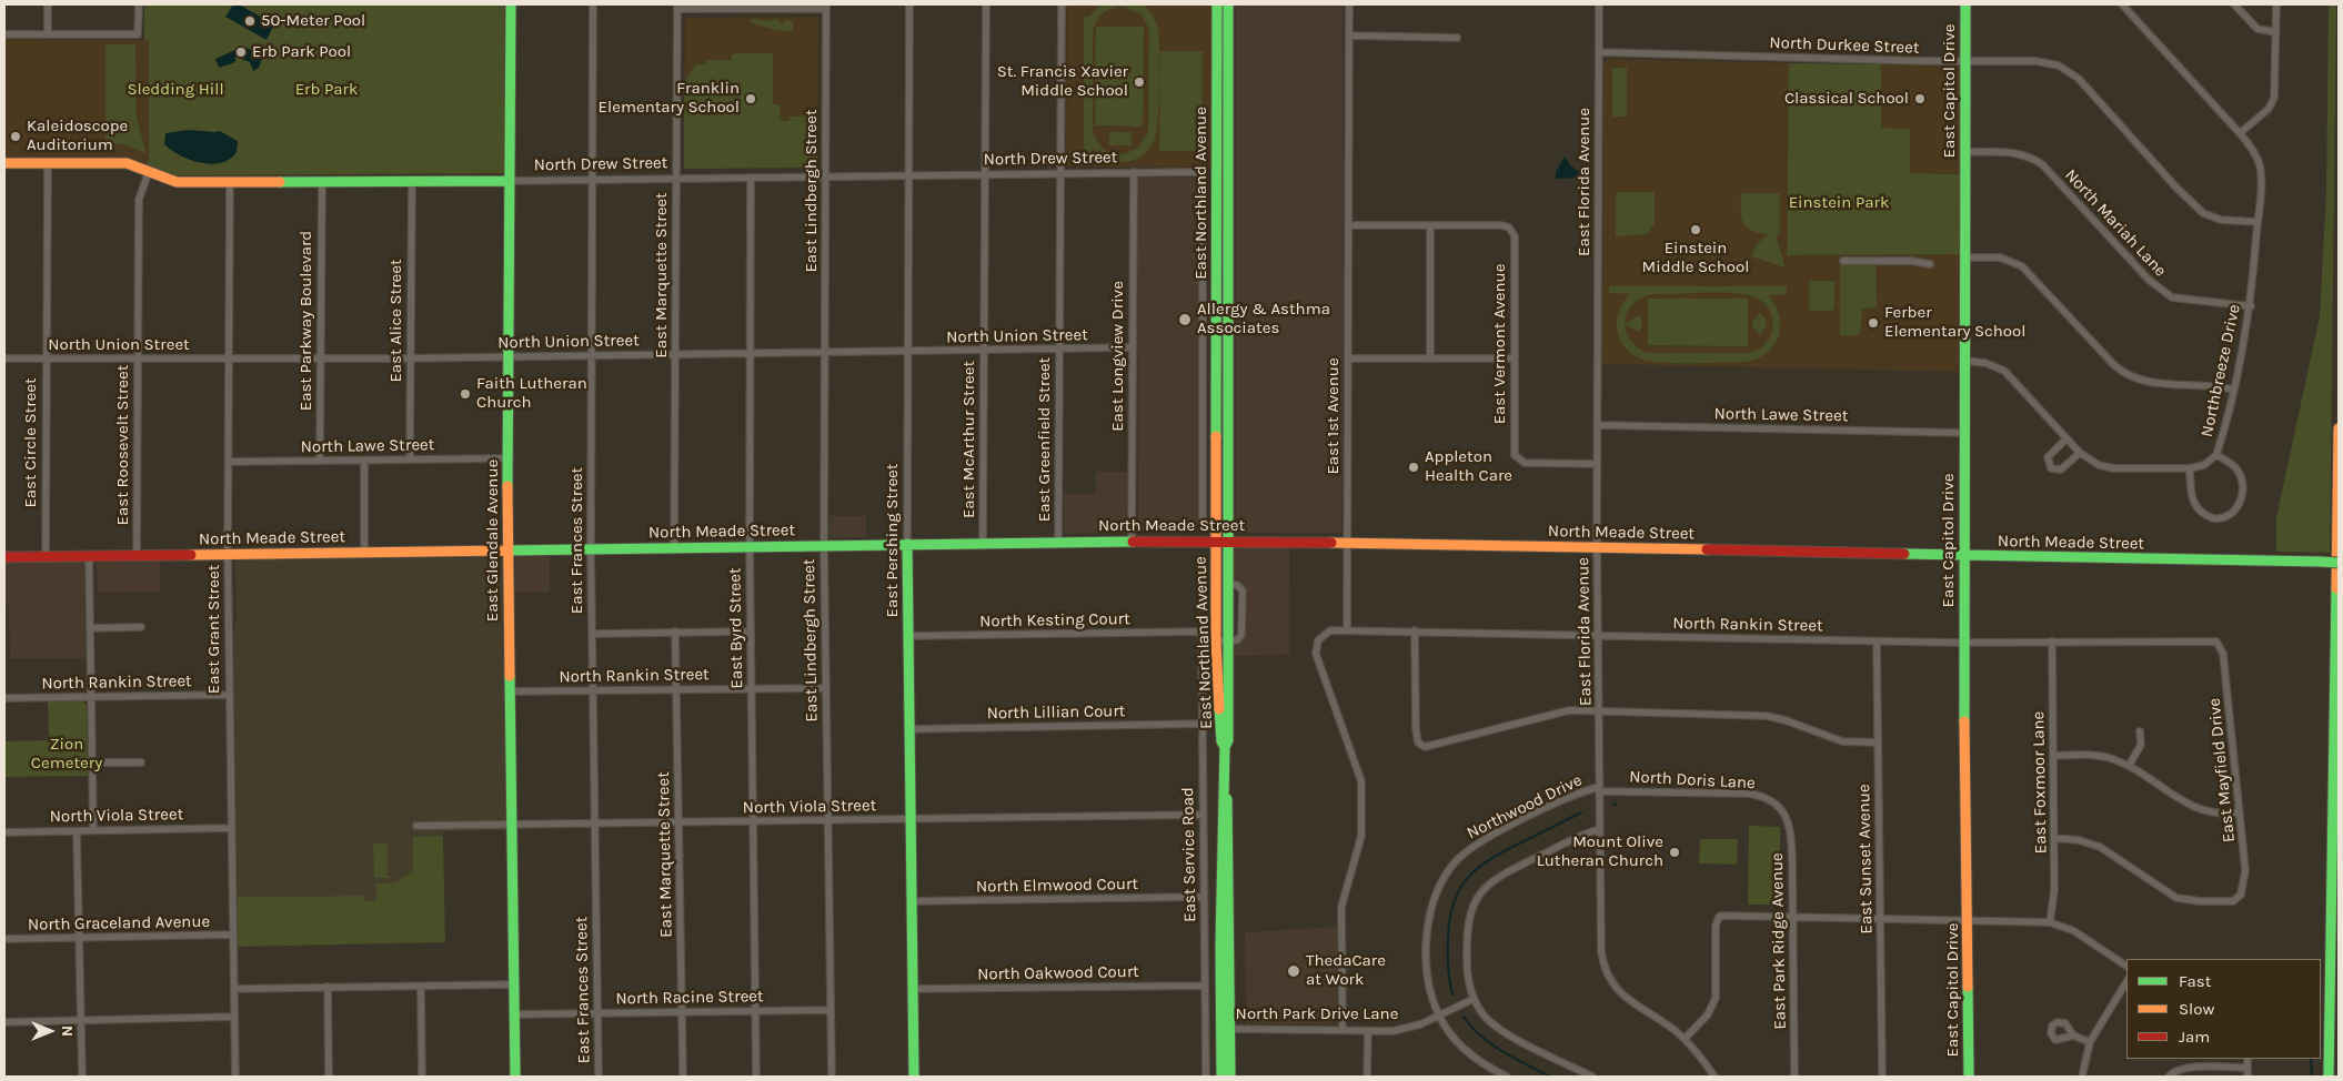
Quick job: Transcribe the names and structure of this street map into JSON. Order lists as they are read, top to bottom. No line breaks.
{"streets":{"main road":["East Capitol Drive","North Drew Street","East Northland Avenue","North Meade Street","East Glendale Avenue","East Pershing Street"],"street":["North Durkee Street","East Florida Avenue","East Lindbergh Street","North Mariah Lane","East Marquette Street","East Parkway Boulevard","East Alice Street","North Union Street","East Vermont Avenue","East Longview Drive","Northbreeze Drive","North Lawe Street","East 1st Avenue","East McArthur Street","East Greenfield Street","East Circle Street","East Roosevelt Street","East Frances Street","North Kesting Court","North Rankin Street","East Byrd Street","East Grant Street","North Lillian Court","East Mayfield Drive","North Doris Lane","East Foxmoor Lane","North Viola Street","Northwood Drive","East Service Road","East Sunset Avenue","North Elmwood Court","North Graceland Avenue","East Park Ridge Avenue","North Oakwood Court","North Racine Street","North Park Drive Lane"]},"crossings":[["North Durkee Street","East Capitol Drive"],["North Durkee Street","East Florida Avenue"],["North Durkee Street","Northbreeze Drive"],["East Capitol Drive","North Mariah Lane"],["East Capitol Drive","Northbreeze Drive"],["East Capitol Drive","North Lawe Street"],["East Capitol Drive","North Meade Street"],["East Capitol Drive","North Rankin Street"],["North Drew Street","East Lindbergh Street"],["North Drew Street","East Marquette Street"],["North Drew Street","East Parkway Boulevard"],["North Drew Street","East Alice Street"],["North Drew Street","East Longview Drive"],["North Drew Street","East McArthur Street"],["North Drew Street","East Greenfield Street"],["North Drew Street","East Circle Street"],["North Drew Street","East Roosevelt Street"],["North Drew Street","East Glendale Avenue"],["North Drew Street","East Frances Street"],["North Drew Street","East Pershing Street"],["North Drew Street","East Byrd Street"],["North Drew Street","East Grant Street"],["East Florida Avenue","East Vermont Avenue"],["East Florida Avenue","North Lawe Street"],["East Florida Avenue","North Meade Street"],["East Florida Avenue","North Rankin Street"],["East Florida Avenue","North Doris Lane"],["East Florida Avenue","Northwood Drive"],["East Lindbergh Street","North Union Street"],["East Lindbergh Street","North Meade Street"],["East Lindbergh Street","North Rankin Street"],["East Lindbergh Street","North Viola Street"],["East Lindbergh Street","North Racine Street"],["East Northland Avenue","North Meade Street"],["East Northland Avenue","North Park Drive Lane"],["North Mariah Lane","Northbreeze Drive"],["East Marquette Street","North Union Street"],["East Marquette Street","North Meade Street"],["East Marquette Street","North Rankin Street"],["East Marquette Street","North Viola Street"],["East Marquette Street","North Racine Street"],["East Parkway Boulevard","North Union Street"],["East Parkway Boulevard","North Lawe Street"],["East Alice Street","North Union Street"],["East Alice Street","North Lawe Street"],["North Union Street","East Longview Drive"],["North Union Street","East McArthur Street"],["North Union Street","East Greenfield Street"],["North Union Street","East Circle Street"],["North Union Street","East Roosevelt Street"],["North Union Street","East Glendale Avenue"],["North Union Street","East Frances Street"],["North Union Street","East Pershing Street"],["North Union Street","East Byrd Street"],["North Union Street","East Grant Street"],["East Longview Drive","North Meade Street"],["North Lawe Street","East Glendale Avenue"],["North Lawe Street","East Grant Street"],["East 1st Avenue","North Meade Street"],["East 1st Avenue","North Rankin Street"],["East McArthur Street","North Meade Street"],["East Greenfield Street","North Meade Street"],["East Circle Street","North Meade Street"],["East Roosevelt Street","North Meade Street"],["North Meade Street","East Glendale Avenue"],["North Meade Street","East Frances Street"],["North Meade Street","East Pershing Street"],["North Meade Street","East Byrd Street"],["North Meade Street","East Grant Street"],["East Glendale Avenue","North Rankin Street"],["East Glendale Avenue","North Viola Street"],["East Glendale Avenue","North Racine Street"],["East Frances Street","North Rankin Street"],["East Frances Street","North Viola Street"],["East Frances Street","North Racine Street"],["East Pershing Street","North Kesting Court"],["East Pershing Street","North Lillian Court"],["East Pershing Street","North Viola Street"],["East Pershing Street","North Elmwood Court"],["East Pershing Street","North Oakwood Court"],["North Kesting Court","East Service Road"],["North Rankin Street","East Byrd Street"],["North Rankin Street","East Grant Street"],["North Rankin Street","East Mayfield Drive"],["North Rankin Street","East Foxmoor Lane"],["North Rankin Street","East Sunset Avenue"],["North Rankin Street","North Park Drive Lane"],["East Byrd Street","North Viola Street"],["East Byrd Street","North Racine Street"],["East Grant Street","North Viola Street"],["East Grant Street","North Graceland Avenue"],["North Lillian Court","East Service Road"],["East Mayfield Drive","East Foxmoor Lane"],["North Doris Lane","Northwood Drive"],["North Doris Lane","East Park Ridge Avenue"],["North Viola Street","East Service Road"],["Northwood Drive","North Park Drive Lane"],["East Service Road","North Elmwood Court"],["East Service Road","North Oakwood Court"]],"parks":["Sledding Hill","Erb Park","Einstein Park","Zion Cemetery"],"places":["50-Meter Pool","Erb Park Pool","St. Francis Xavier Middle School","Franklin Elementary School","Classical School","Kaleidoscope Auditorium","Einstein Middle School","Allergy & Asthma Associates","Ferber Elementary School","Faith Lutheran Church","Appleton Health Care","Mount Olive Lutheran Church","ThedaCare at Work"],"legend":["Fast","Slow","Jam"],"north":"right"}
